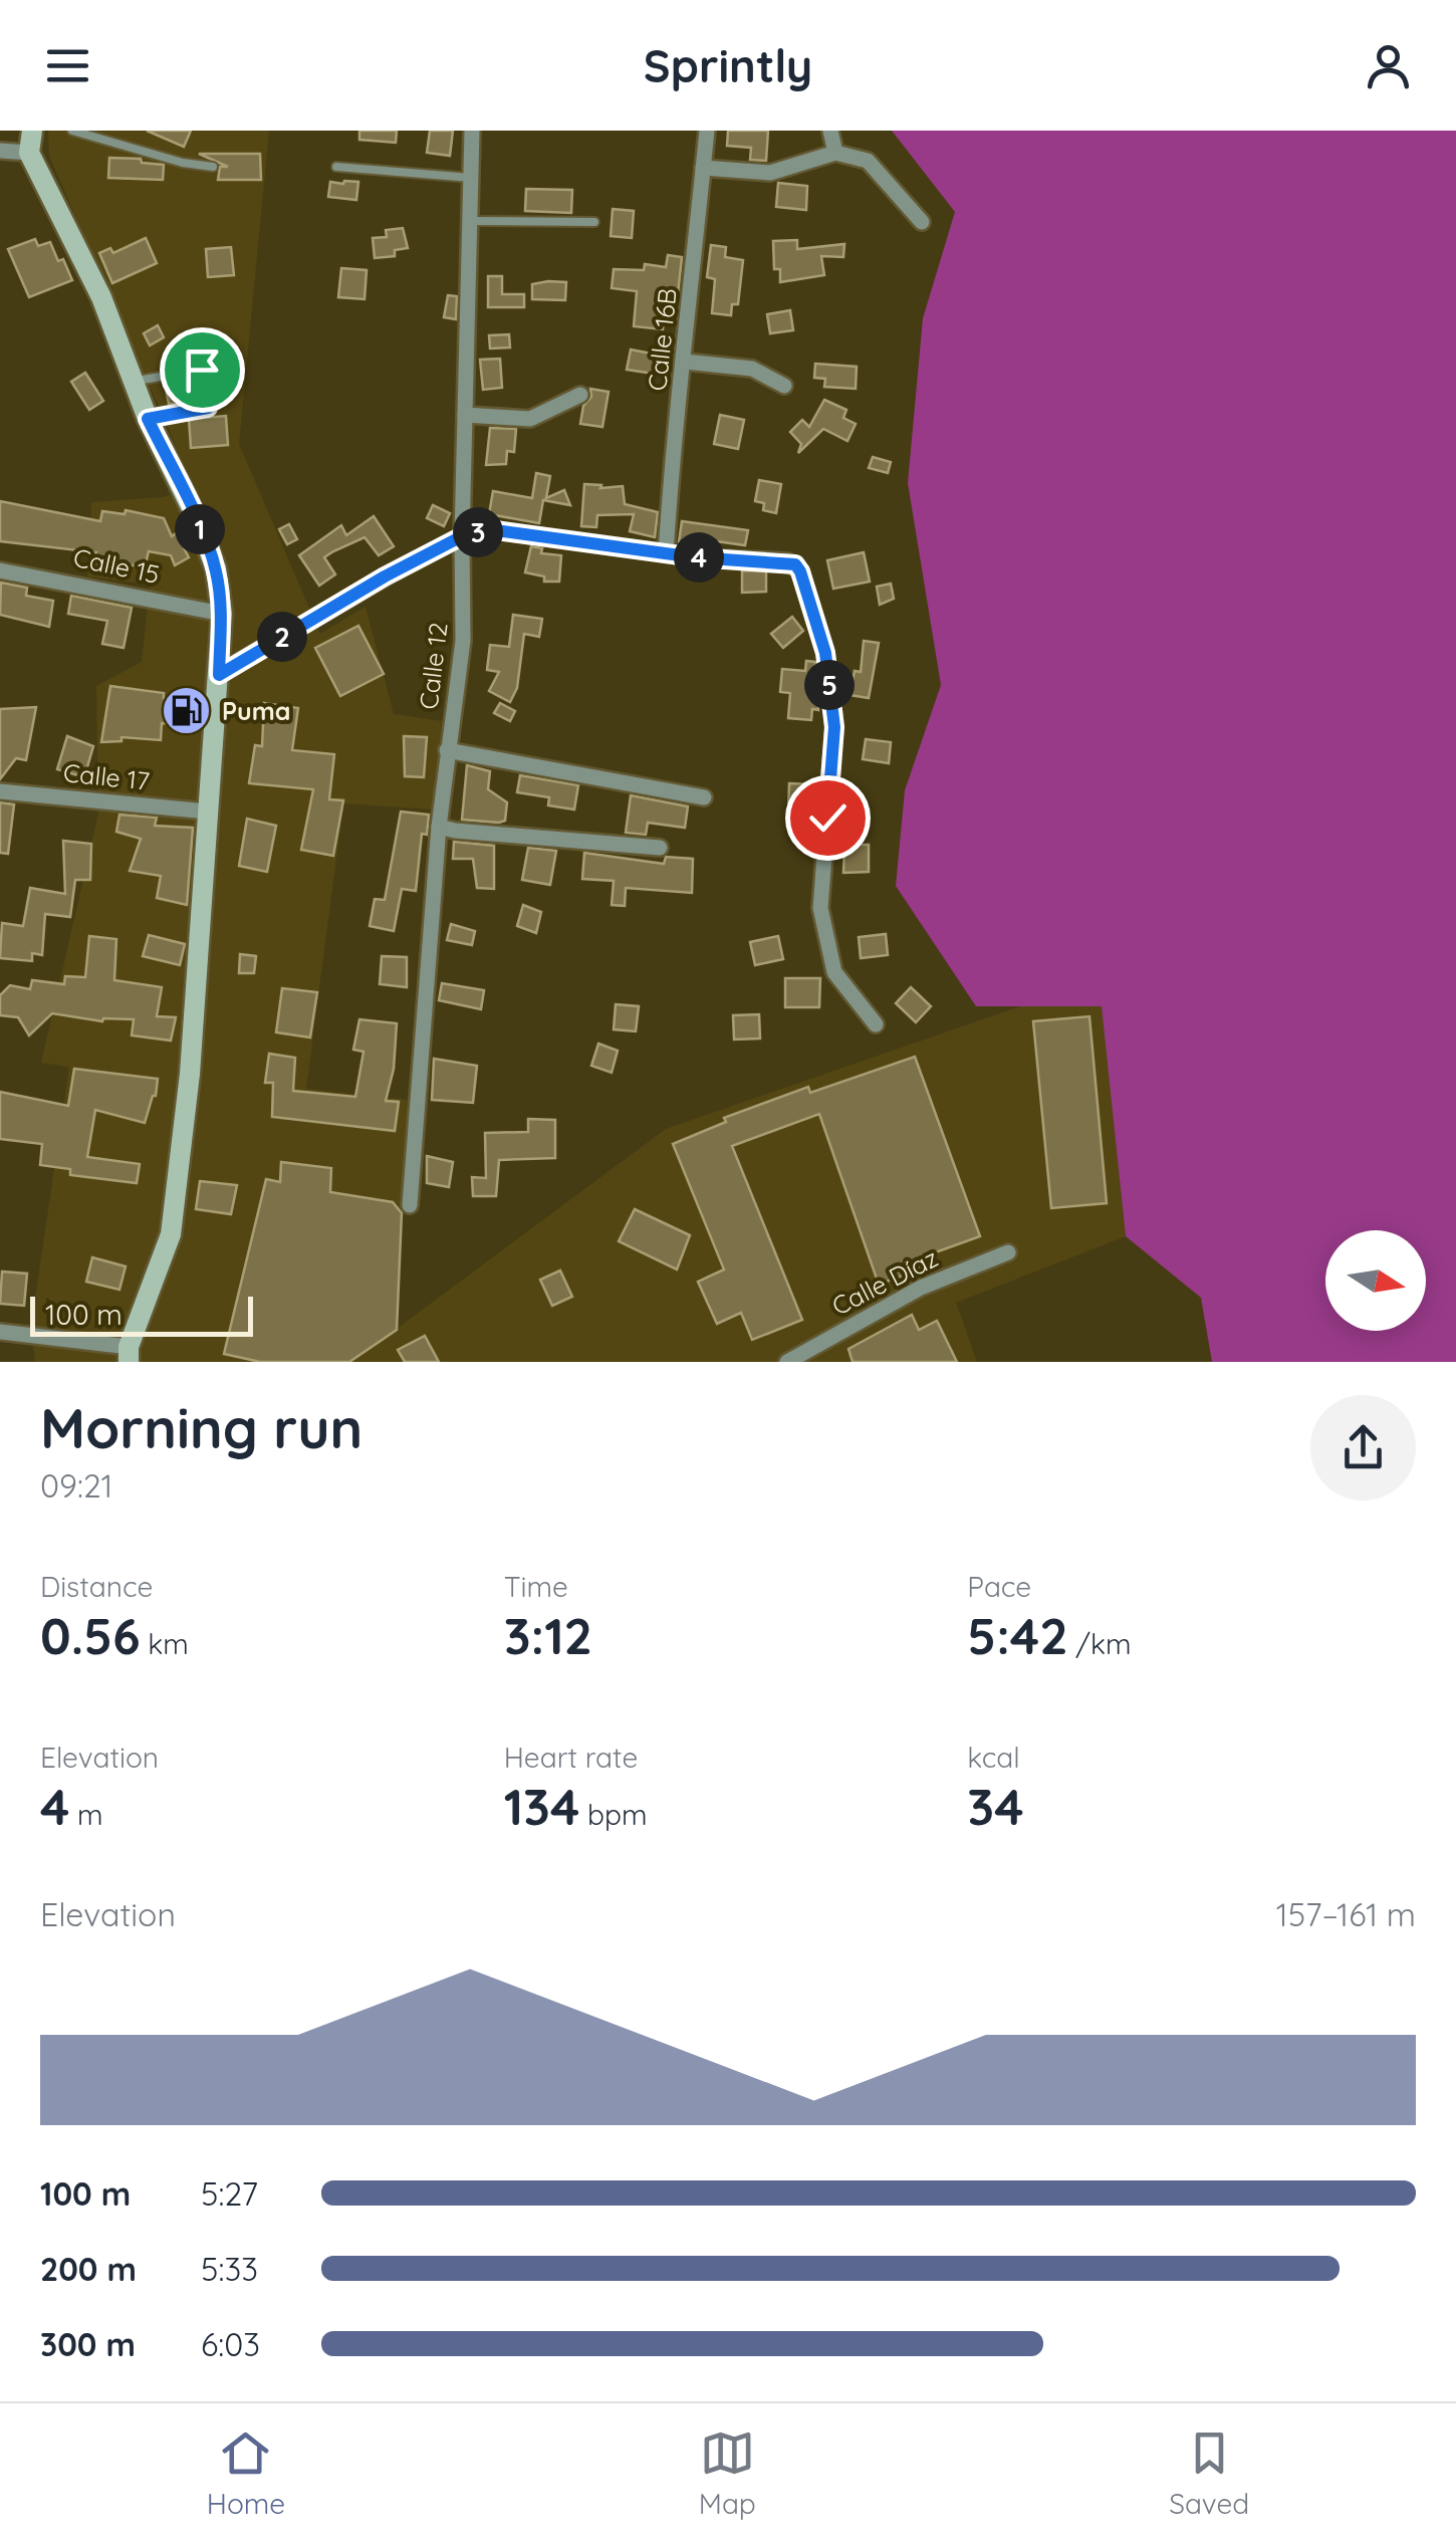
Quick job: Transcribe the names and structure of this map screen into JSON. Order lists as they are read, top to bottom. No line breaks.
{"streets":{"street":["Calle 16B","Calle 15","Calle 12","Calle 17","Calle Díaz"]},"places":{"fuel station":["Puma"]},"scale_bar":"100 m","north":"right","page":{"header":"Sprintly","pins":["1","3","4","2","5"],"scale":"100 m","heading":["Morning run","09:21"],"stats":[["Distance","0.56 km"],["Time","3:12"],["Pace","5:42 /km"],["Elevation","4 m"],["Heart rate","134 bpm"],["kcal","34"]],"chart":["Elevation","157–161 m"],"list":[{"name":"100 m","note":"5:27"},{"name":"200 m","note":"5:33"},{"name":"300 m","note":"6:03"}],"tabs":["Home","Map","Saved"]}}
